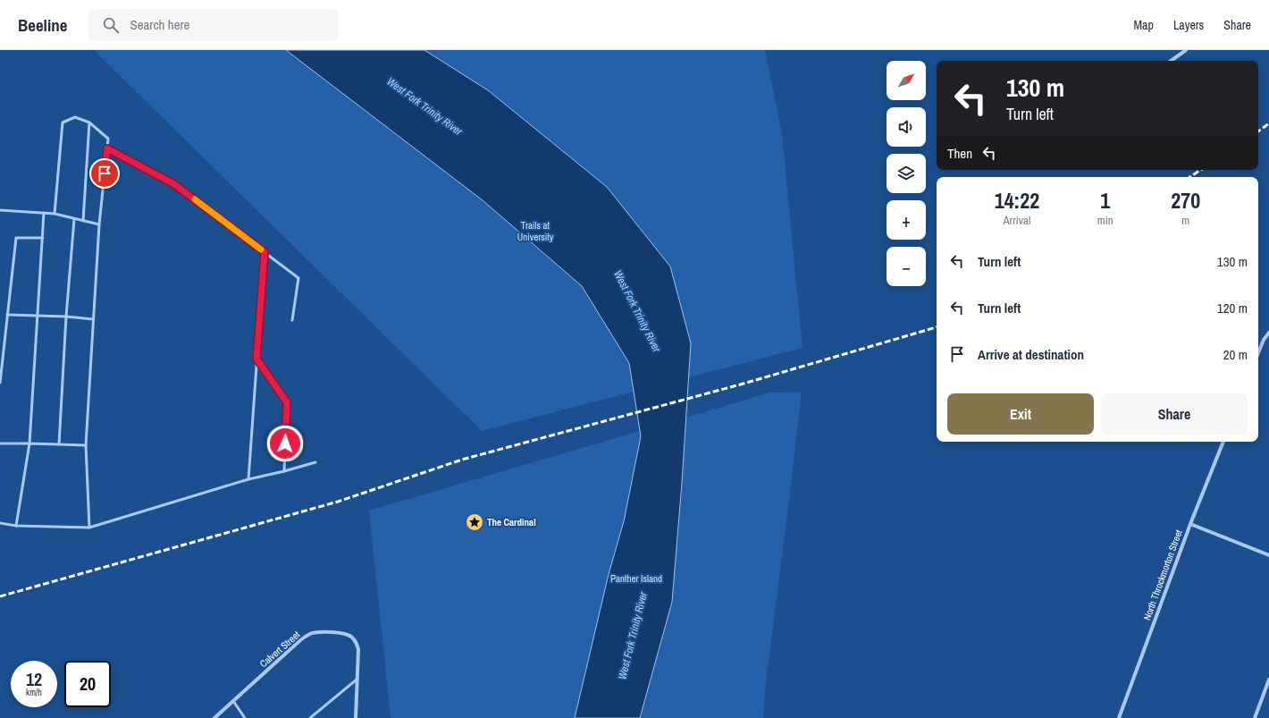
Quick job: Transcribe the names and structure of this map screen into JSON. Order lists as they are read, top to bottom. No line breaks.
{"streets":{"street":["North Throckmorton Street","Calvert Street"]},"water":["West Fork Trinity River"],"parks":["Trails at University","Panther Island"],"places":{"place":["The Cardinal"]},"north":"top right","page":{"header":"Beeline","search":"Search here","nav":["Map","Layers","Share"],"map_buttons":["+","−"],"turn":["130 m","Turn left"],"then":"Then","eta":["14:22","Arrival","1","min","270","m"],"list":[{"name":"Turn left","value":"130 m"},{"name":"Turn left","value":"120 m"},{"name":"Arrive at destination","value":"20 m"}],"buttons":["Exit","Share"],"speed":"12 km/h","limit":"20"}}
